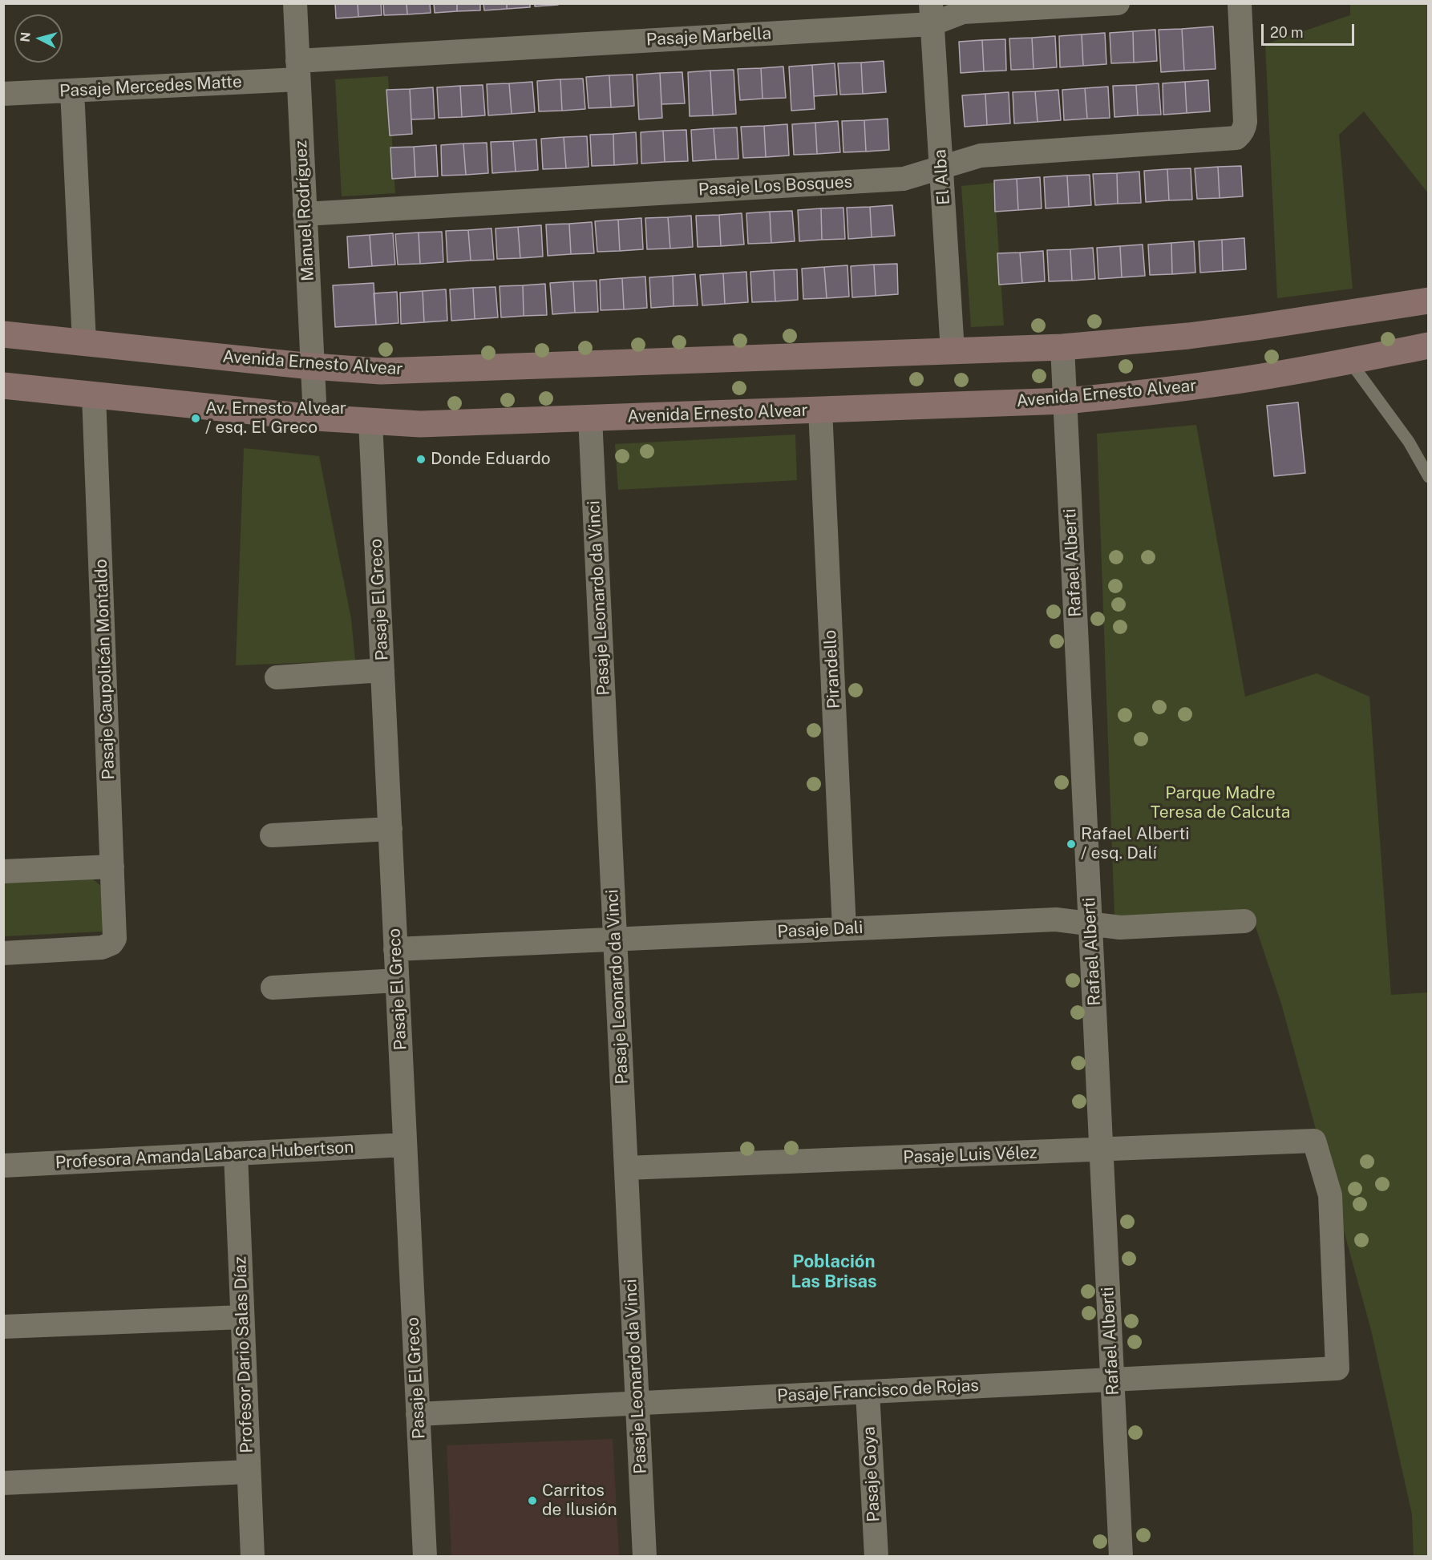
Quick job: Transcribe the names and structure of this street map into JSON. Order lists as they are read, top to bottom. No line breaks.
{"streets":{"main road":["Avenida Ernesto Alvear"],"street":["Pasaje Marbella","Pasaje Mercedes Matte","El Alba","Pasaje Los Bosques","Manuel Rodríguez","Rafael Alberti","Pasaje Leonardo da Vinci","Pasaje El Greco","Pasaje Caupolicán Montaldo","Pirandello","Pasaje Dali","Profesora Amanda Labarca Hubertson","Pasaje Luis Vélez","Profesor Dario Salas Díaz","Pasaje Francisco de Rojas","Pasaje Goya"]},"crossings":[["Pasaje Marbella","Pasaje Mercedes Matte"],["Pasaje Marbella","El Alba"],["Pasaje Marbella","Manuel Rodríguez"],["Pasaje Mercedes Matte","Manuel Rodríguez"],["El Alba","Pasaje Los Bosques"],["El Alba","Avenida Ernesto Alvear"],["Pasaje Los Bosques","Manuel Rodríguez"],["Manuel Rodríguez","Avenida Ernesto Alvear"],["Avenida Ernesto Alvear","Rafael Alberti"],["Avenida Ernesto Alvear","Pasaje Leonardo da Vinci"],["Avenida Ernesto Alvear","Pasaje El Greco"],["Avenida Ernesto Alvear","Pasaje Caupolicán Montaldo"],["Avenida Ernesto Alvear","Pirandello"],["Rafael Alberti","Pasaje Dali"],["Rafael Alberti","Pasaje Luis Vélez"],["Rafael Alberti","Pasaje Francisco de Rojas"],["Pasaje Leonardo da Vinci","Pasaje Dali"],["Pasaje Leonardo da Vinci","Pasaje Luis Vélez"],["Pasaje Leonardo da Vinci","Pasaje Francisco de Rojas"],["Pasaje El Greco","Pasaje Dali"],["Pasaje El Greco","Profesora Amanda Labarca Hubertson"],["Pasaje El Greco","Pasaje Francisco de Rojas"],["Pirandello","Pasaje Dali"],["Profesora Amanda Labarca Hubertson","Profesor Dario Salas Díaz"],["Pasaje Luis Vélez","Pasaje Francisco de Rojas"],["Pasaje Francisco de Rojas","Pasaje Goya"]],"districts":["Población Las Brisas"],"parks":["Parque Madre Teresa de Calcuta"],"places":["Av. Ernesto Alvear / esq. El Greco","Donde Eduardo","Rafael Alberti / esq. Dalí","Carritos de Ilusión"],"scale_bar":"20 m","north":"left"}
